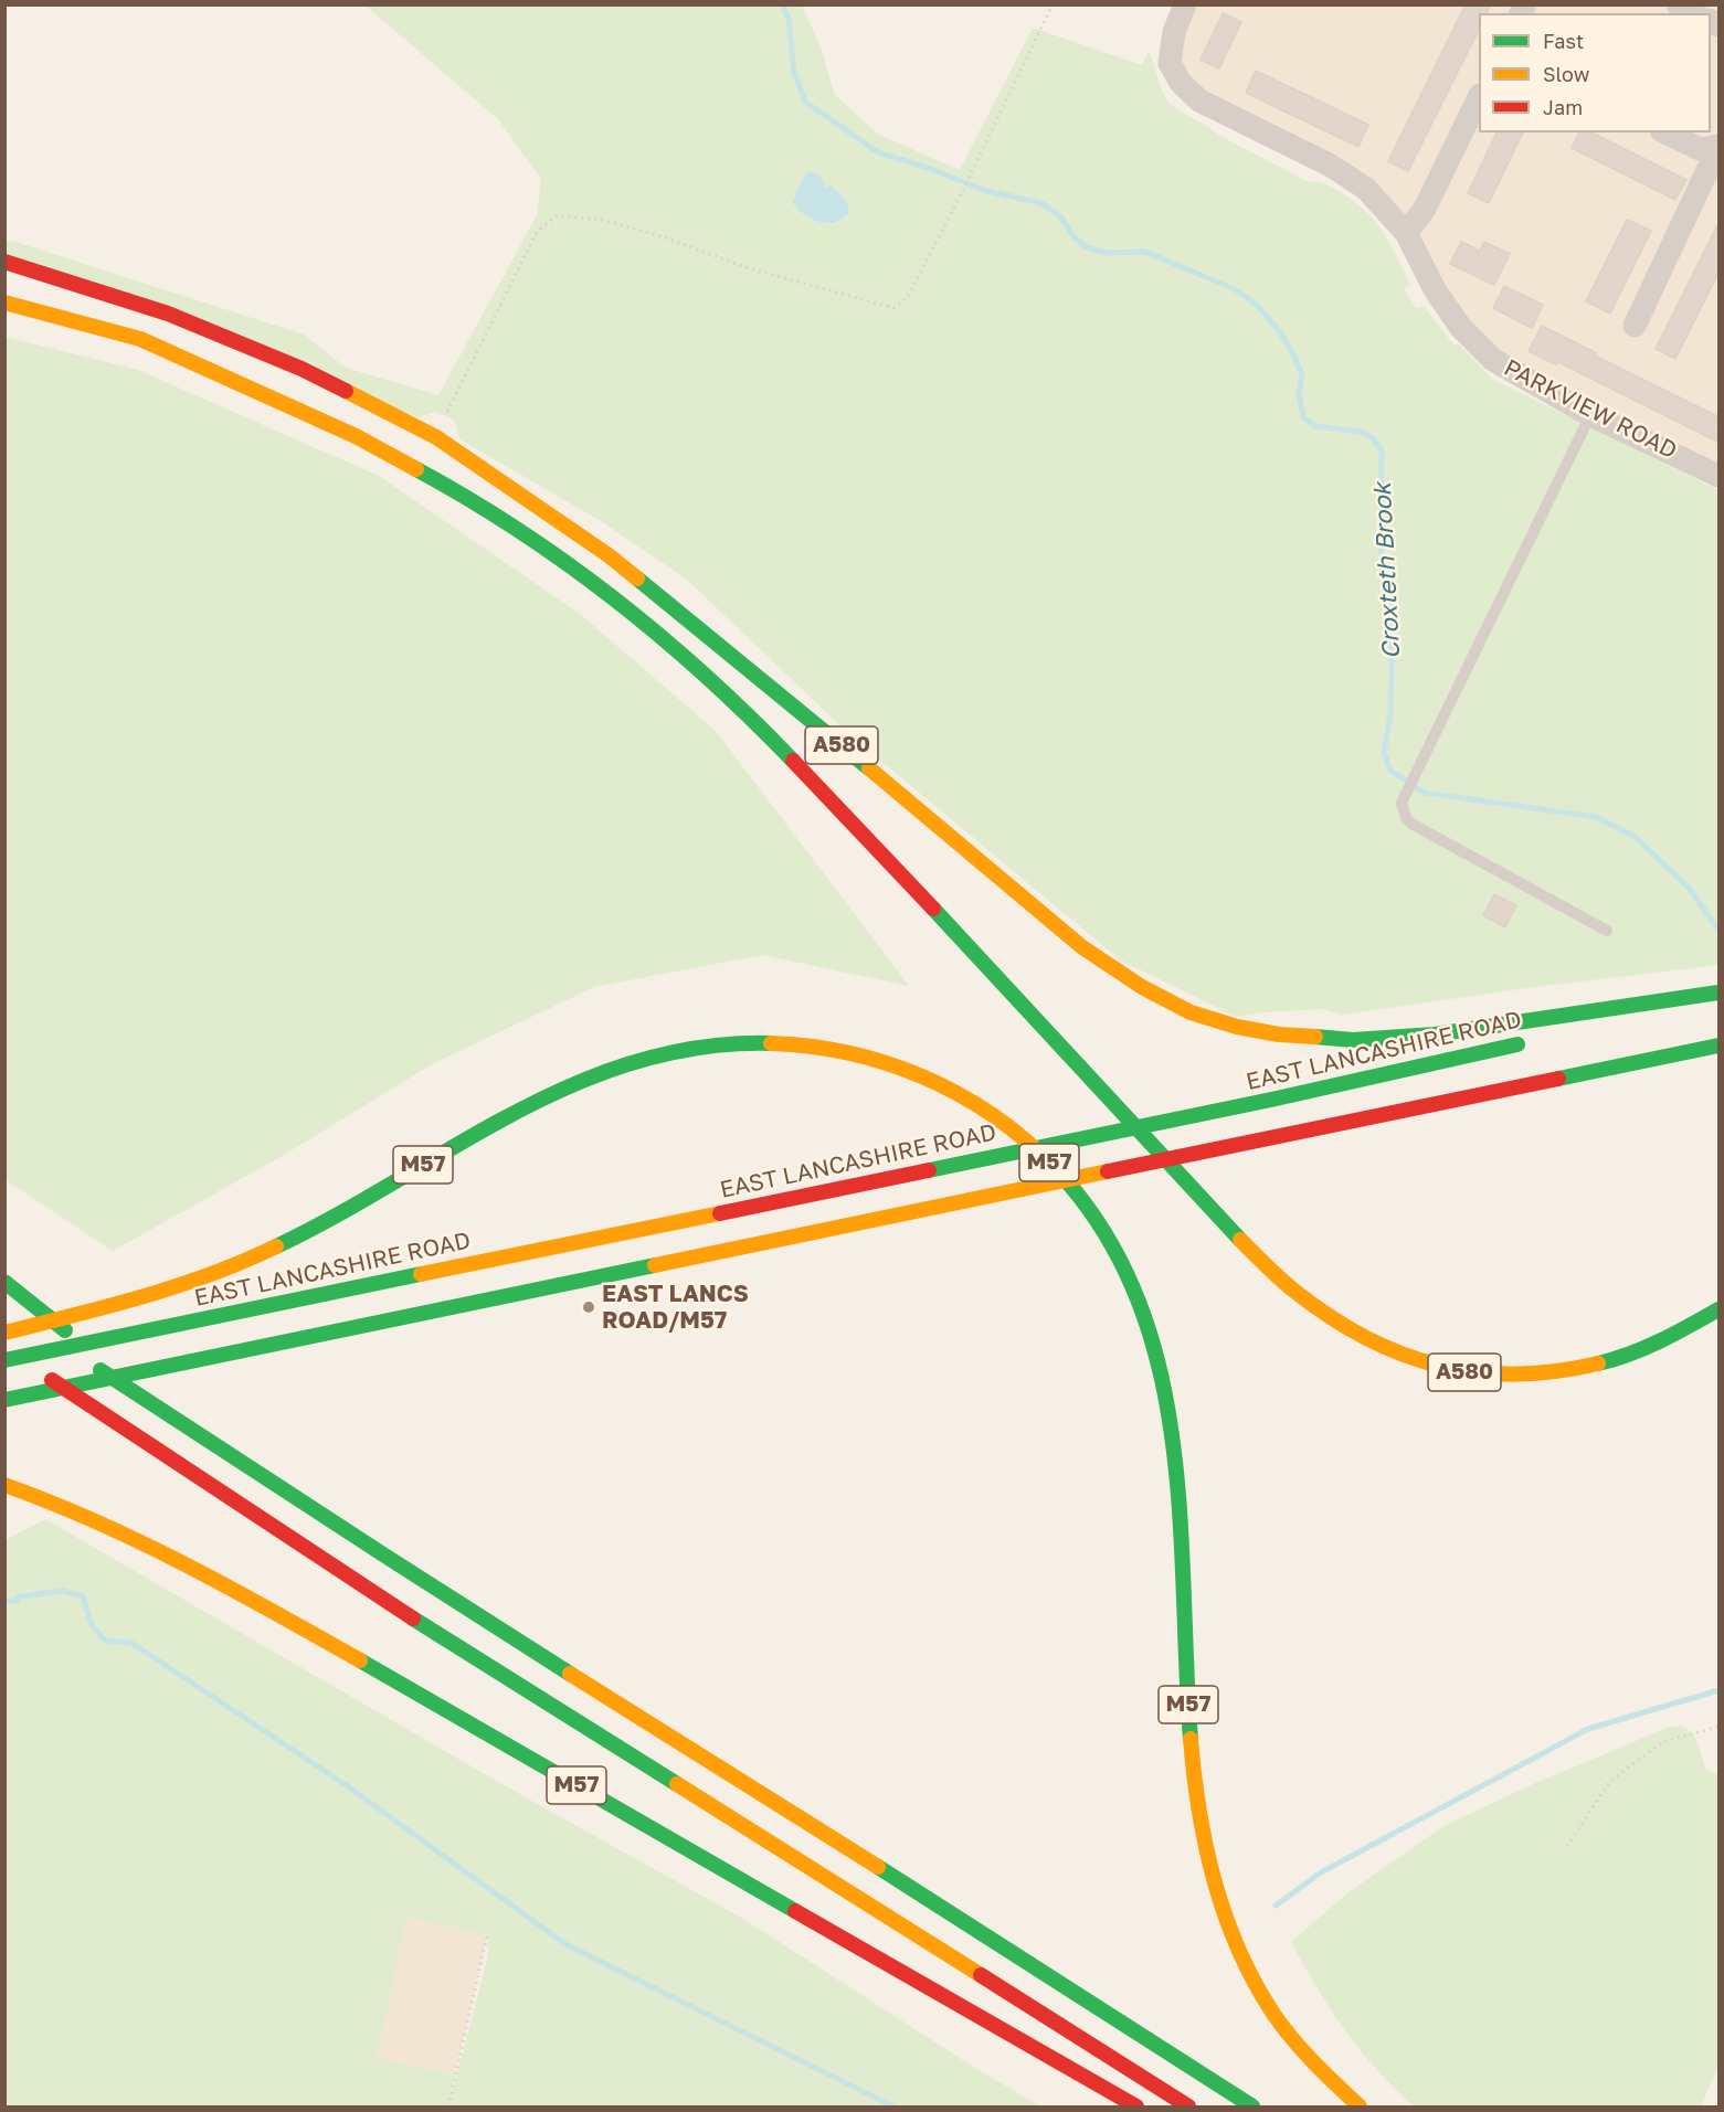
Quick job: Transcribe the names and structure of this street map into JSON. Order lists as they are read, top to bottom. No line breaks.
{"streets":{"highway":["A580","EAST LANCASHIRE ROAD","M57"],"street":["PARKVIEW ROAD"]},"water":["Croxteth Brook"],"places":["EAST LANCS ROAD/M57"],"legend":["Fast","Slow","Jam"]}
